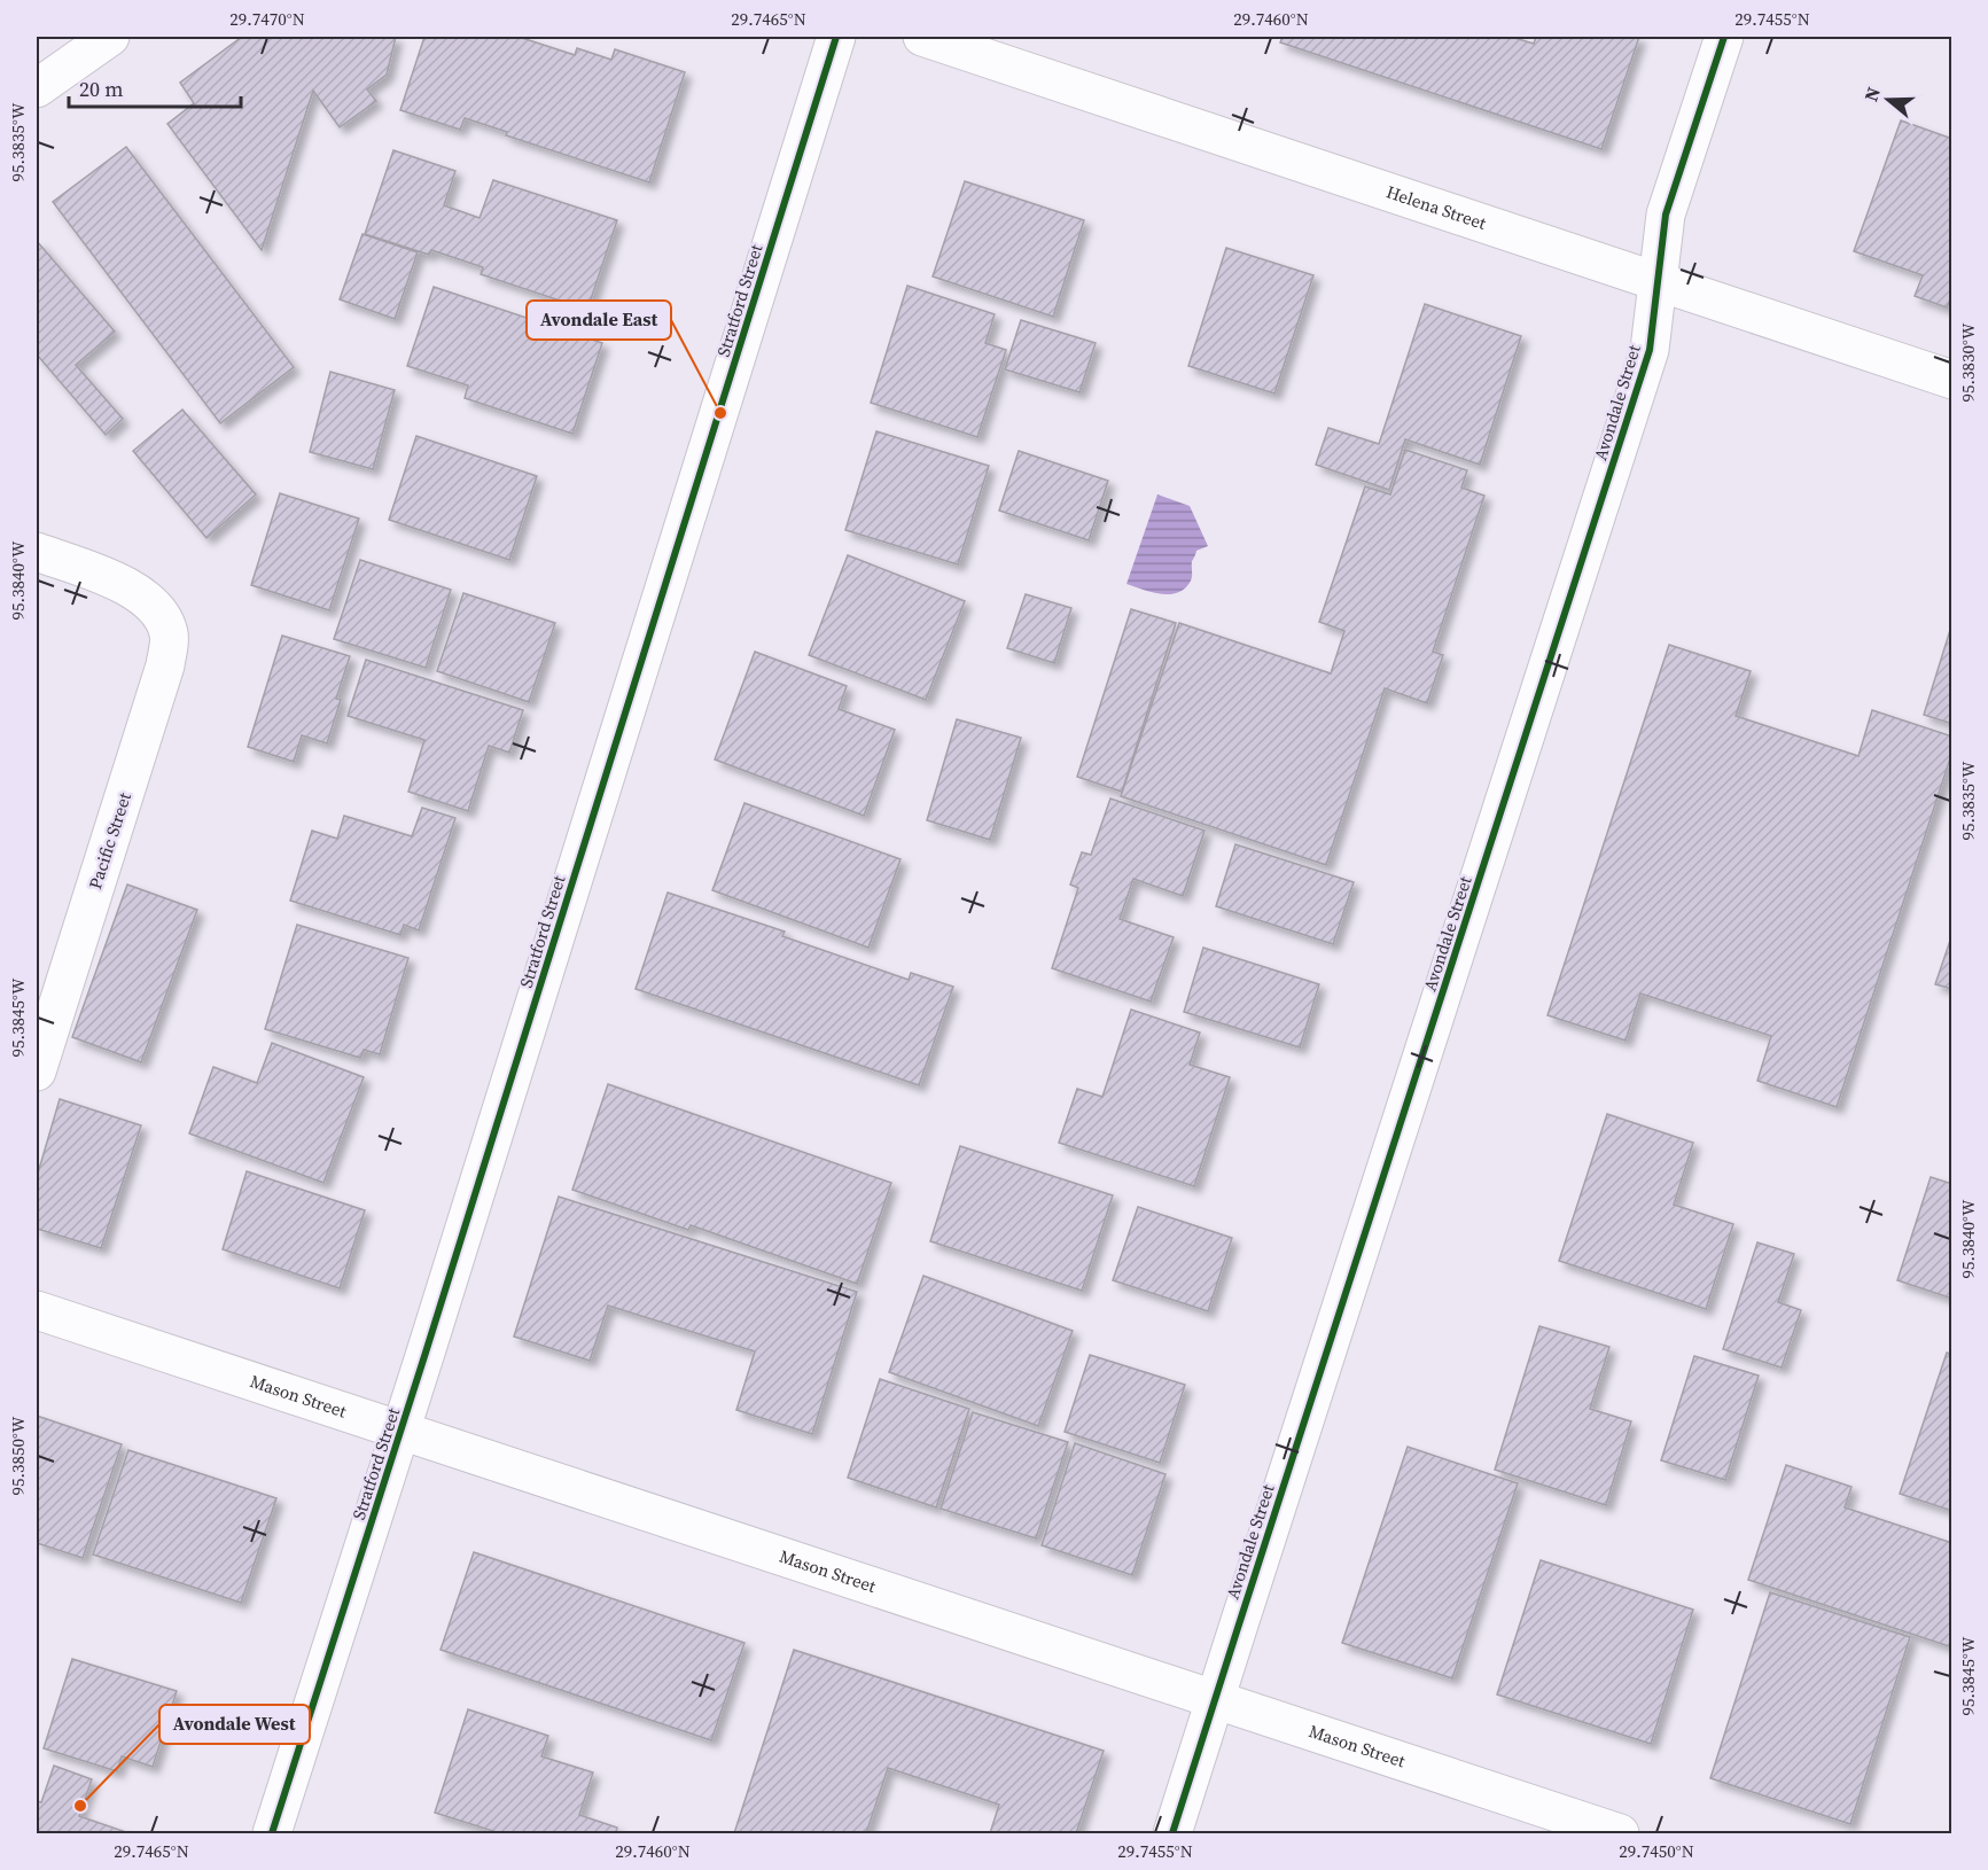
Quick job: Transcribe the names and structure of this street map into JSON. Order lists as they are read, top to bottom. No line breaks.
{"streets":{"street":["Helena Street","Stratford Street","Avondale Street","Pacific Street","Mason Street"]},"crossings":[["Helena Street","Avondale Street"],["Stratford Street","Mason Street"],["Avondale Street","Mason Street"]],"places":["Avondale East","Avondale West"],"scale_bar":"20 m","north":"left","coordinates":["29.7470°N","29.7465°N","29.7460°N","29.7455°N","95.3835°W","95.3830°W","95.3840°W","95.3845°W","95.3850°W","29.7450°N"]}
